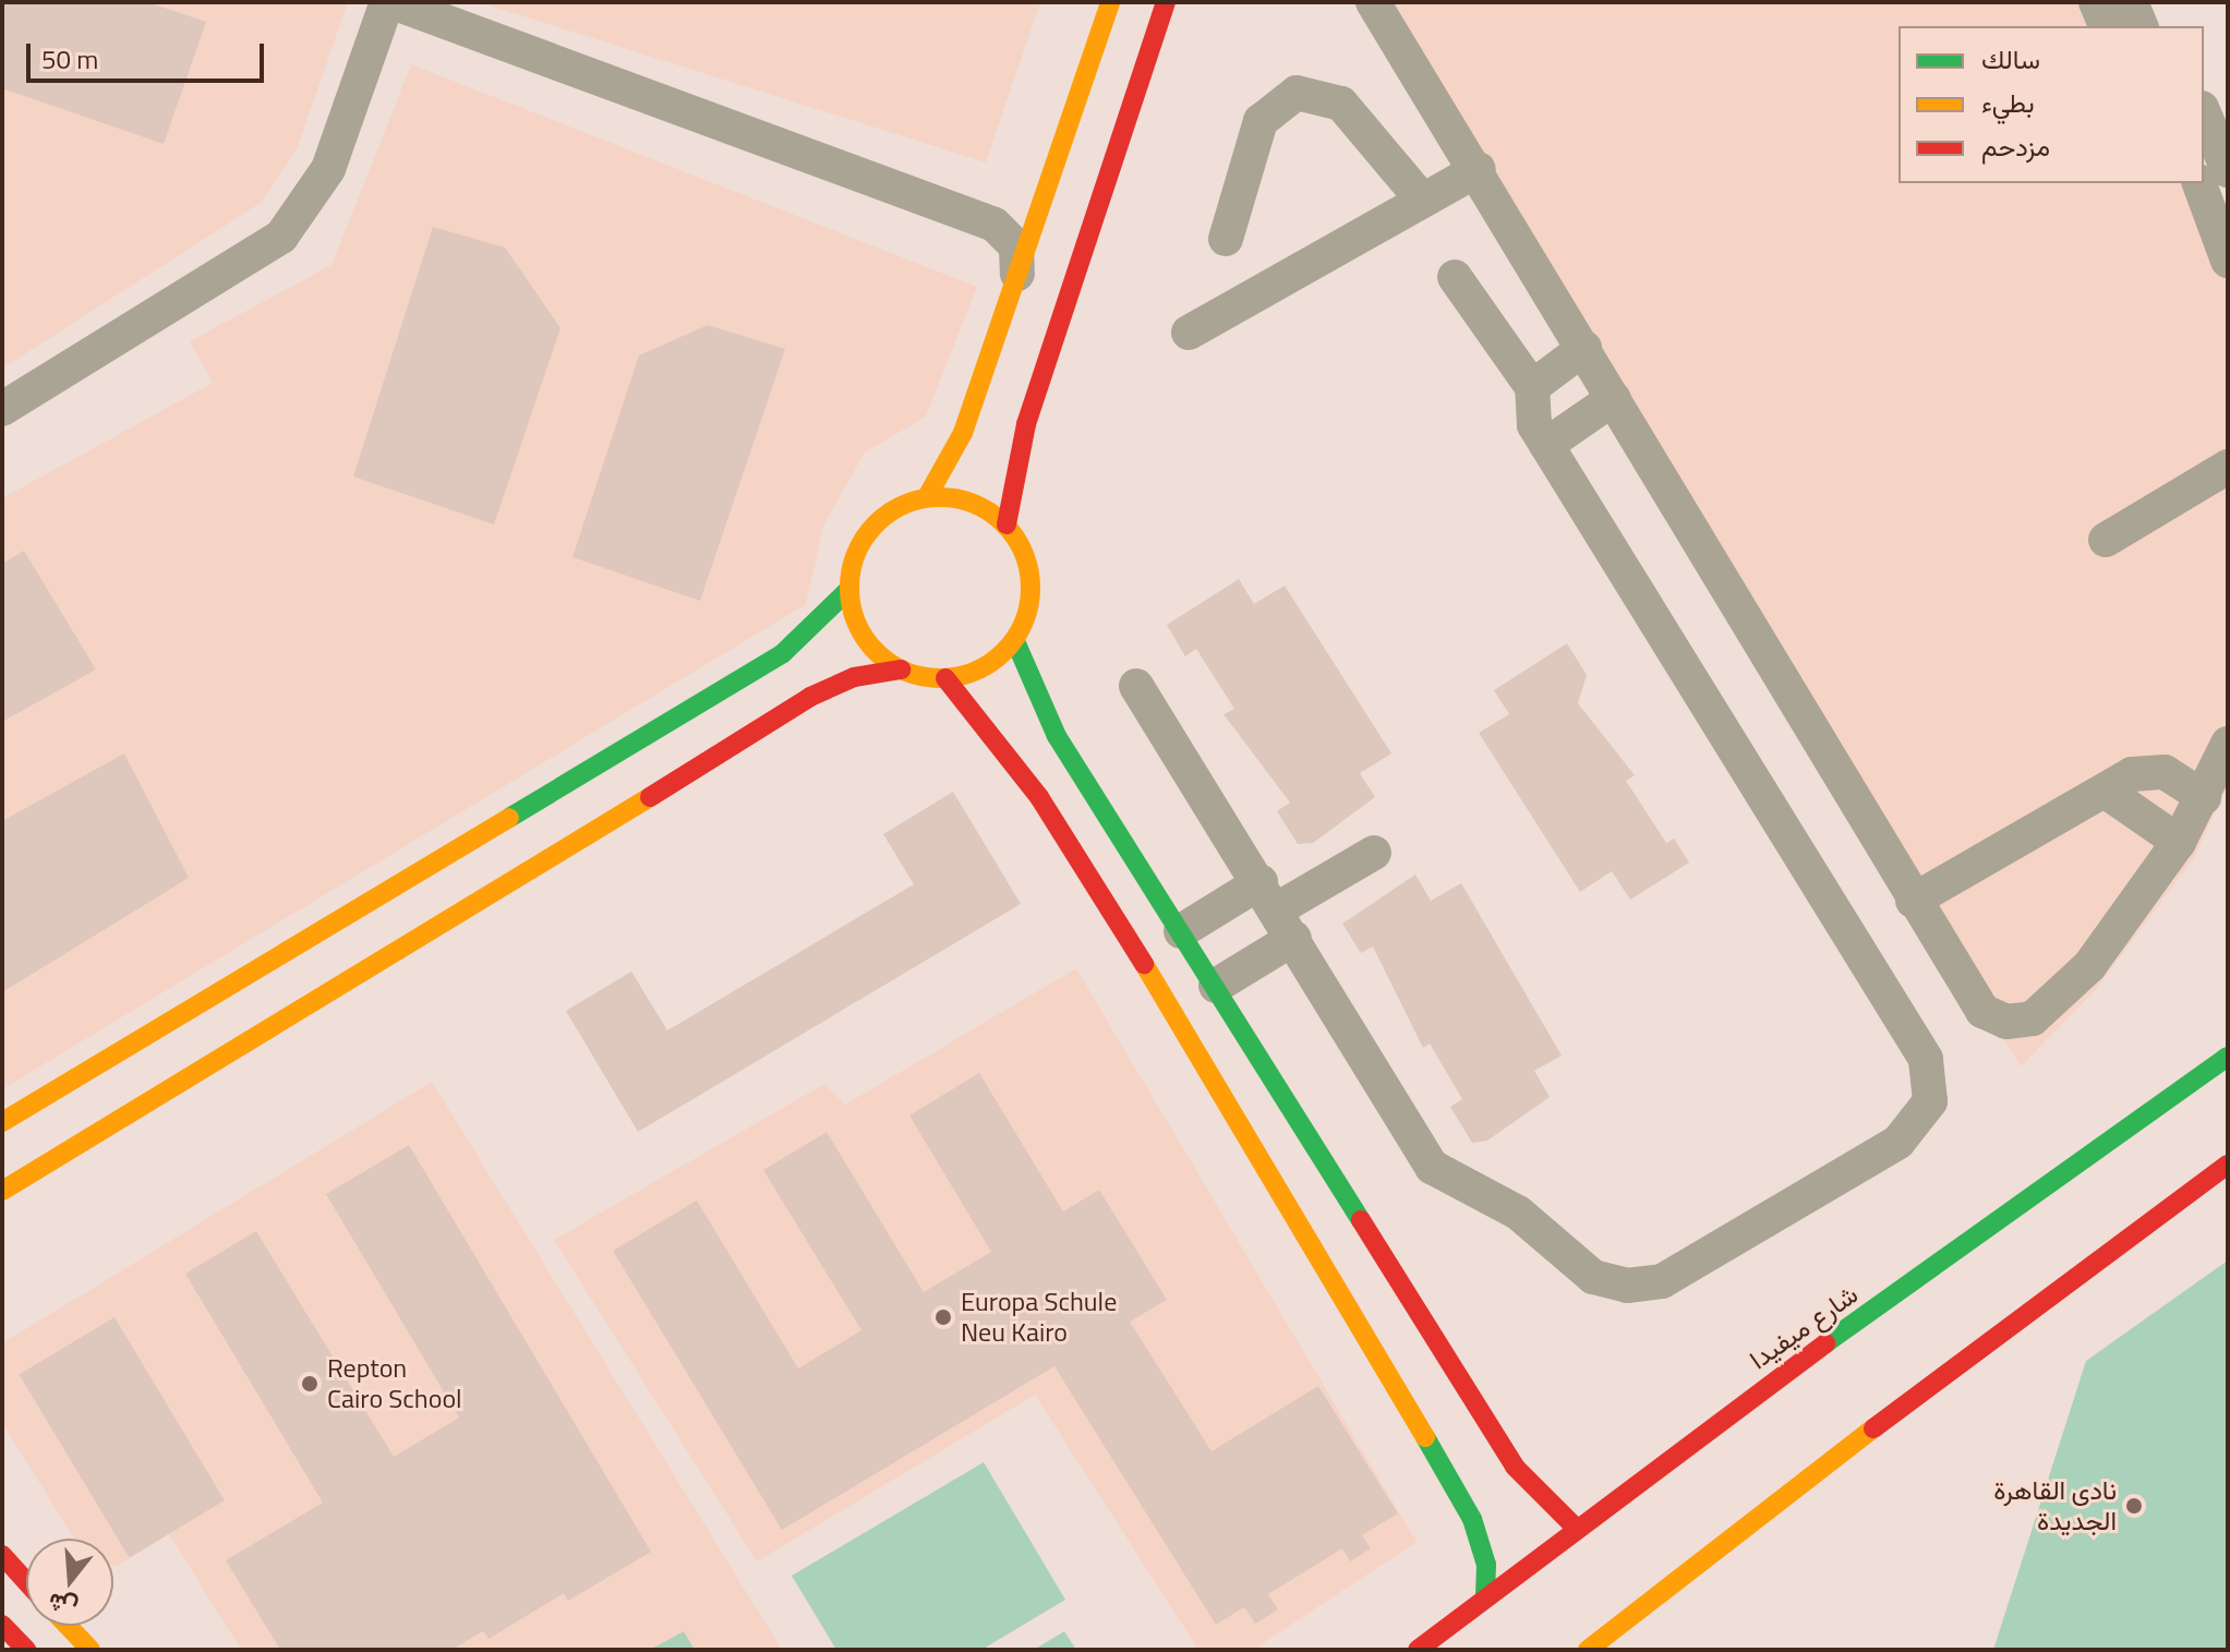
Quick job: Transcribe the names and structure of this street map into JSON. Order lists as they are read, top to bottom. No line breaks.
{"streets":{"street":["شارع ميفيدا"]},"places":["Europa Schule Neu Kairo","Repton Cairo School","نادى القاهرة الجديدة"],"legend":["سالك","بطيء","مزدحم"],"scale_bar":"50 m","north":"bottom"}
